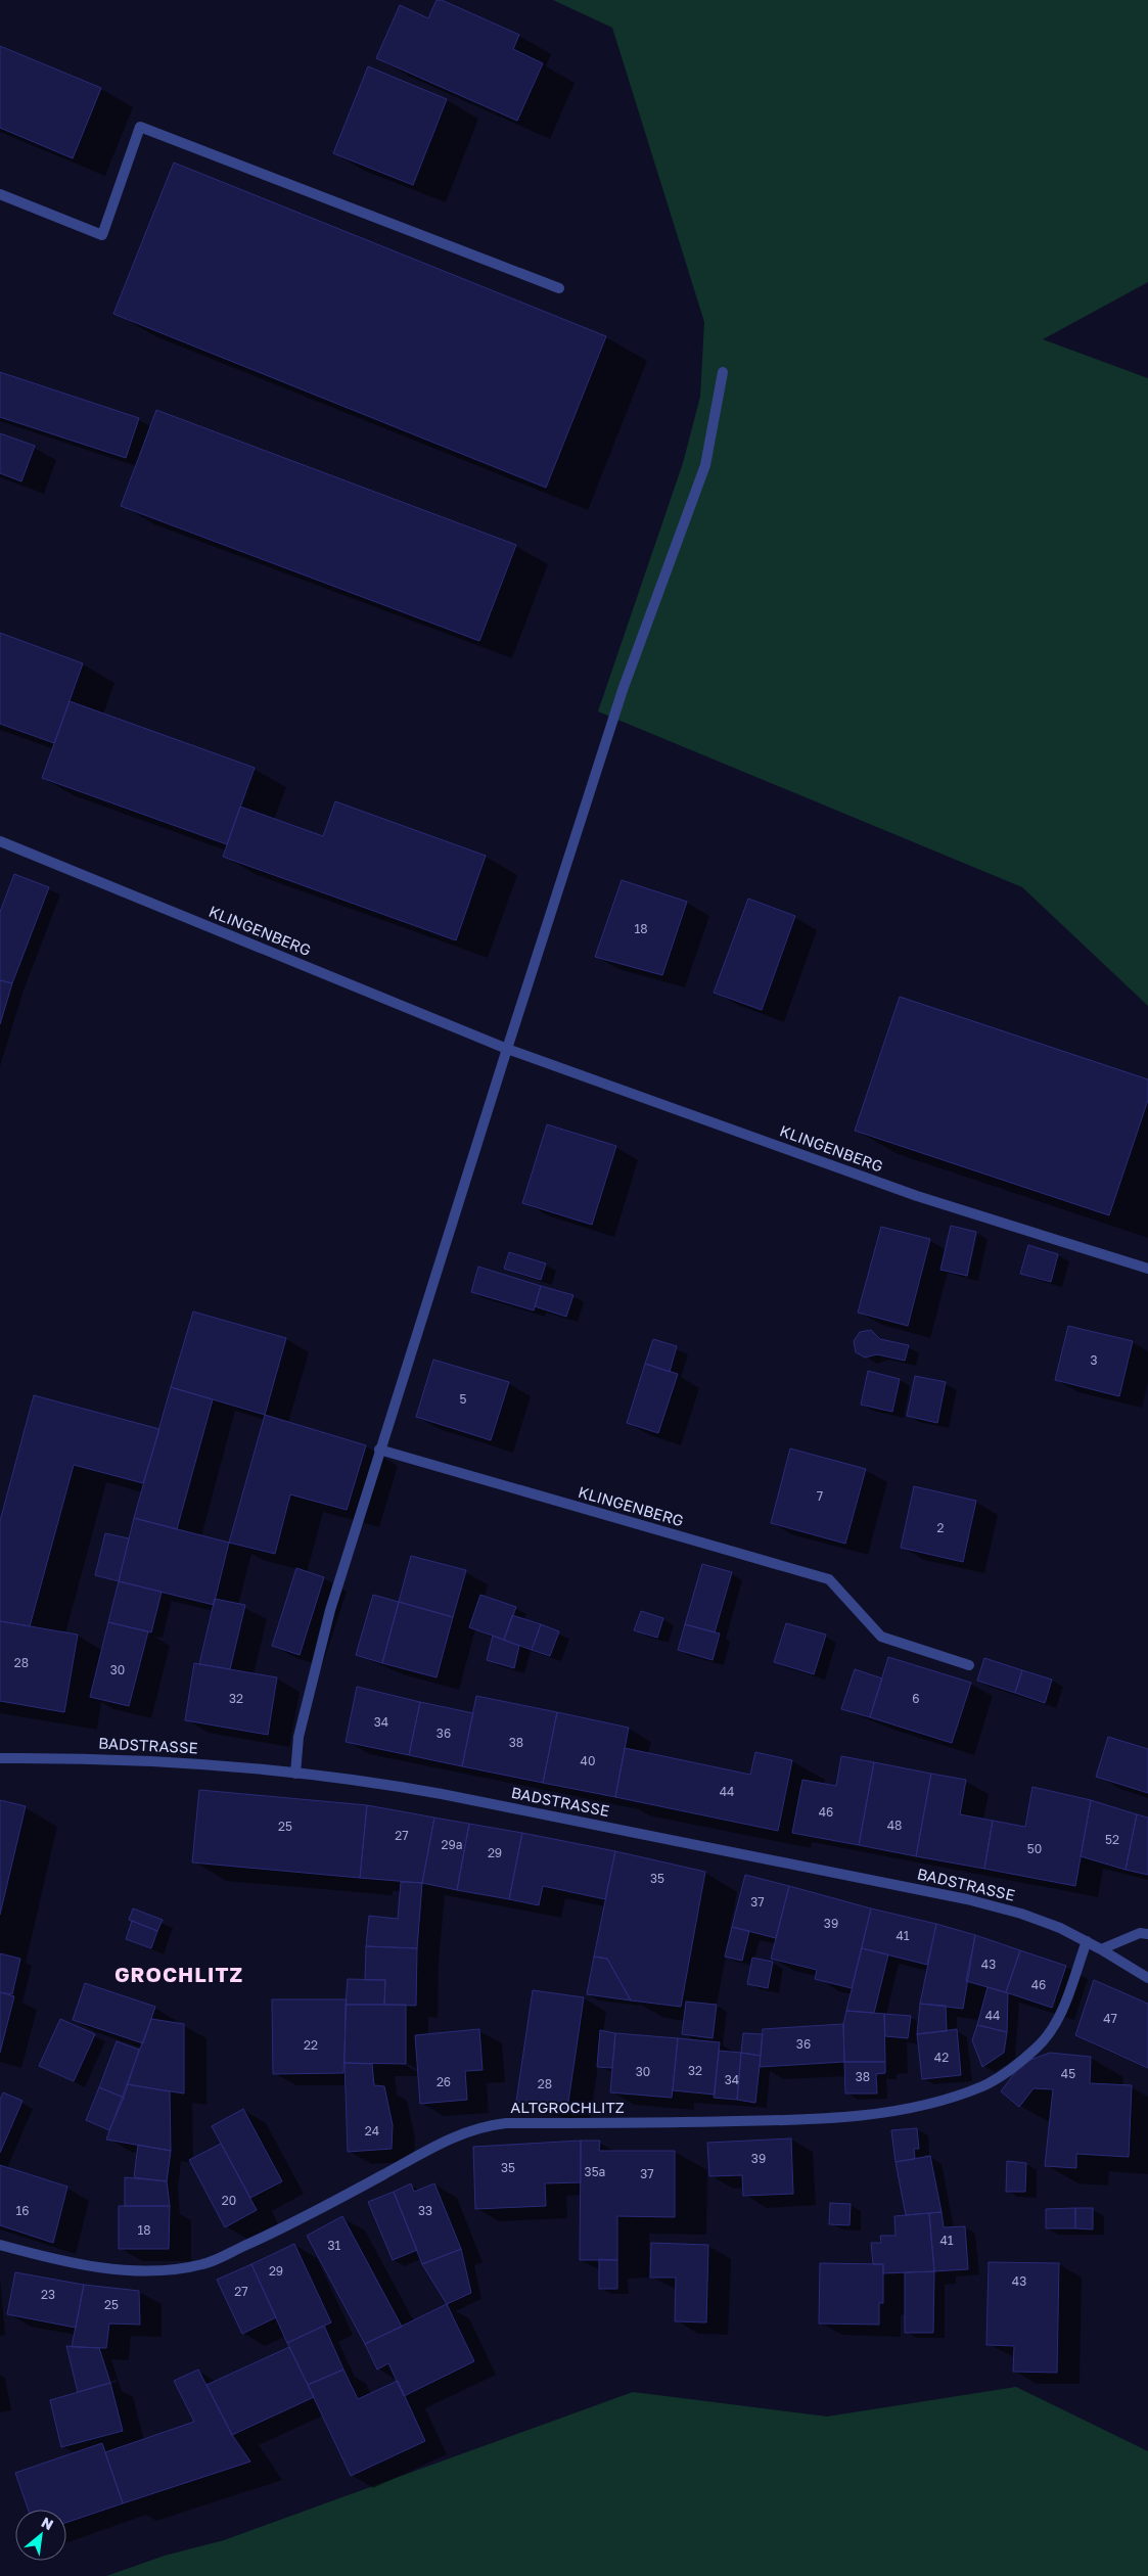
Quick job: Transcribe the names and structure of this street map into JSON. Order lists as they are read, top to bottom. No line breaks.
{"streets":{"street":["KLINGENBERG","BADSTRASSE","ALTGROCHLITZ"]},"crossings":[["BADSTRASSE","ALTGROCHLITZ"]],"districts":["GROCHLITZ"],"house_numbers":["18","3","5","7","2","28","30","32","6","34","36","38","40","44","46","48","25","27","52","29a","50","29","35","37","39","41","43","46","44","47","36","22","42","32","30","45","38","34","26","28","24","39","35","35a","37","20","16","33","18","41","31","29","43","27","23","25"],"north":"top right"}
